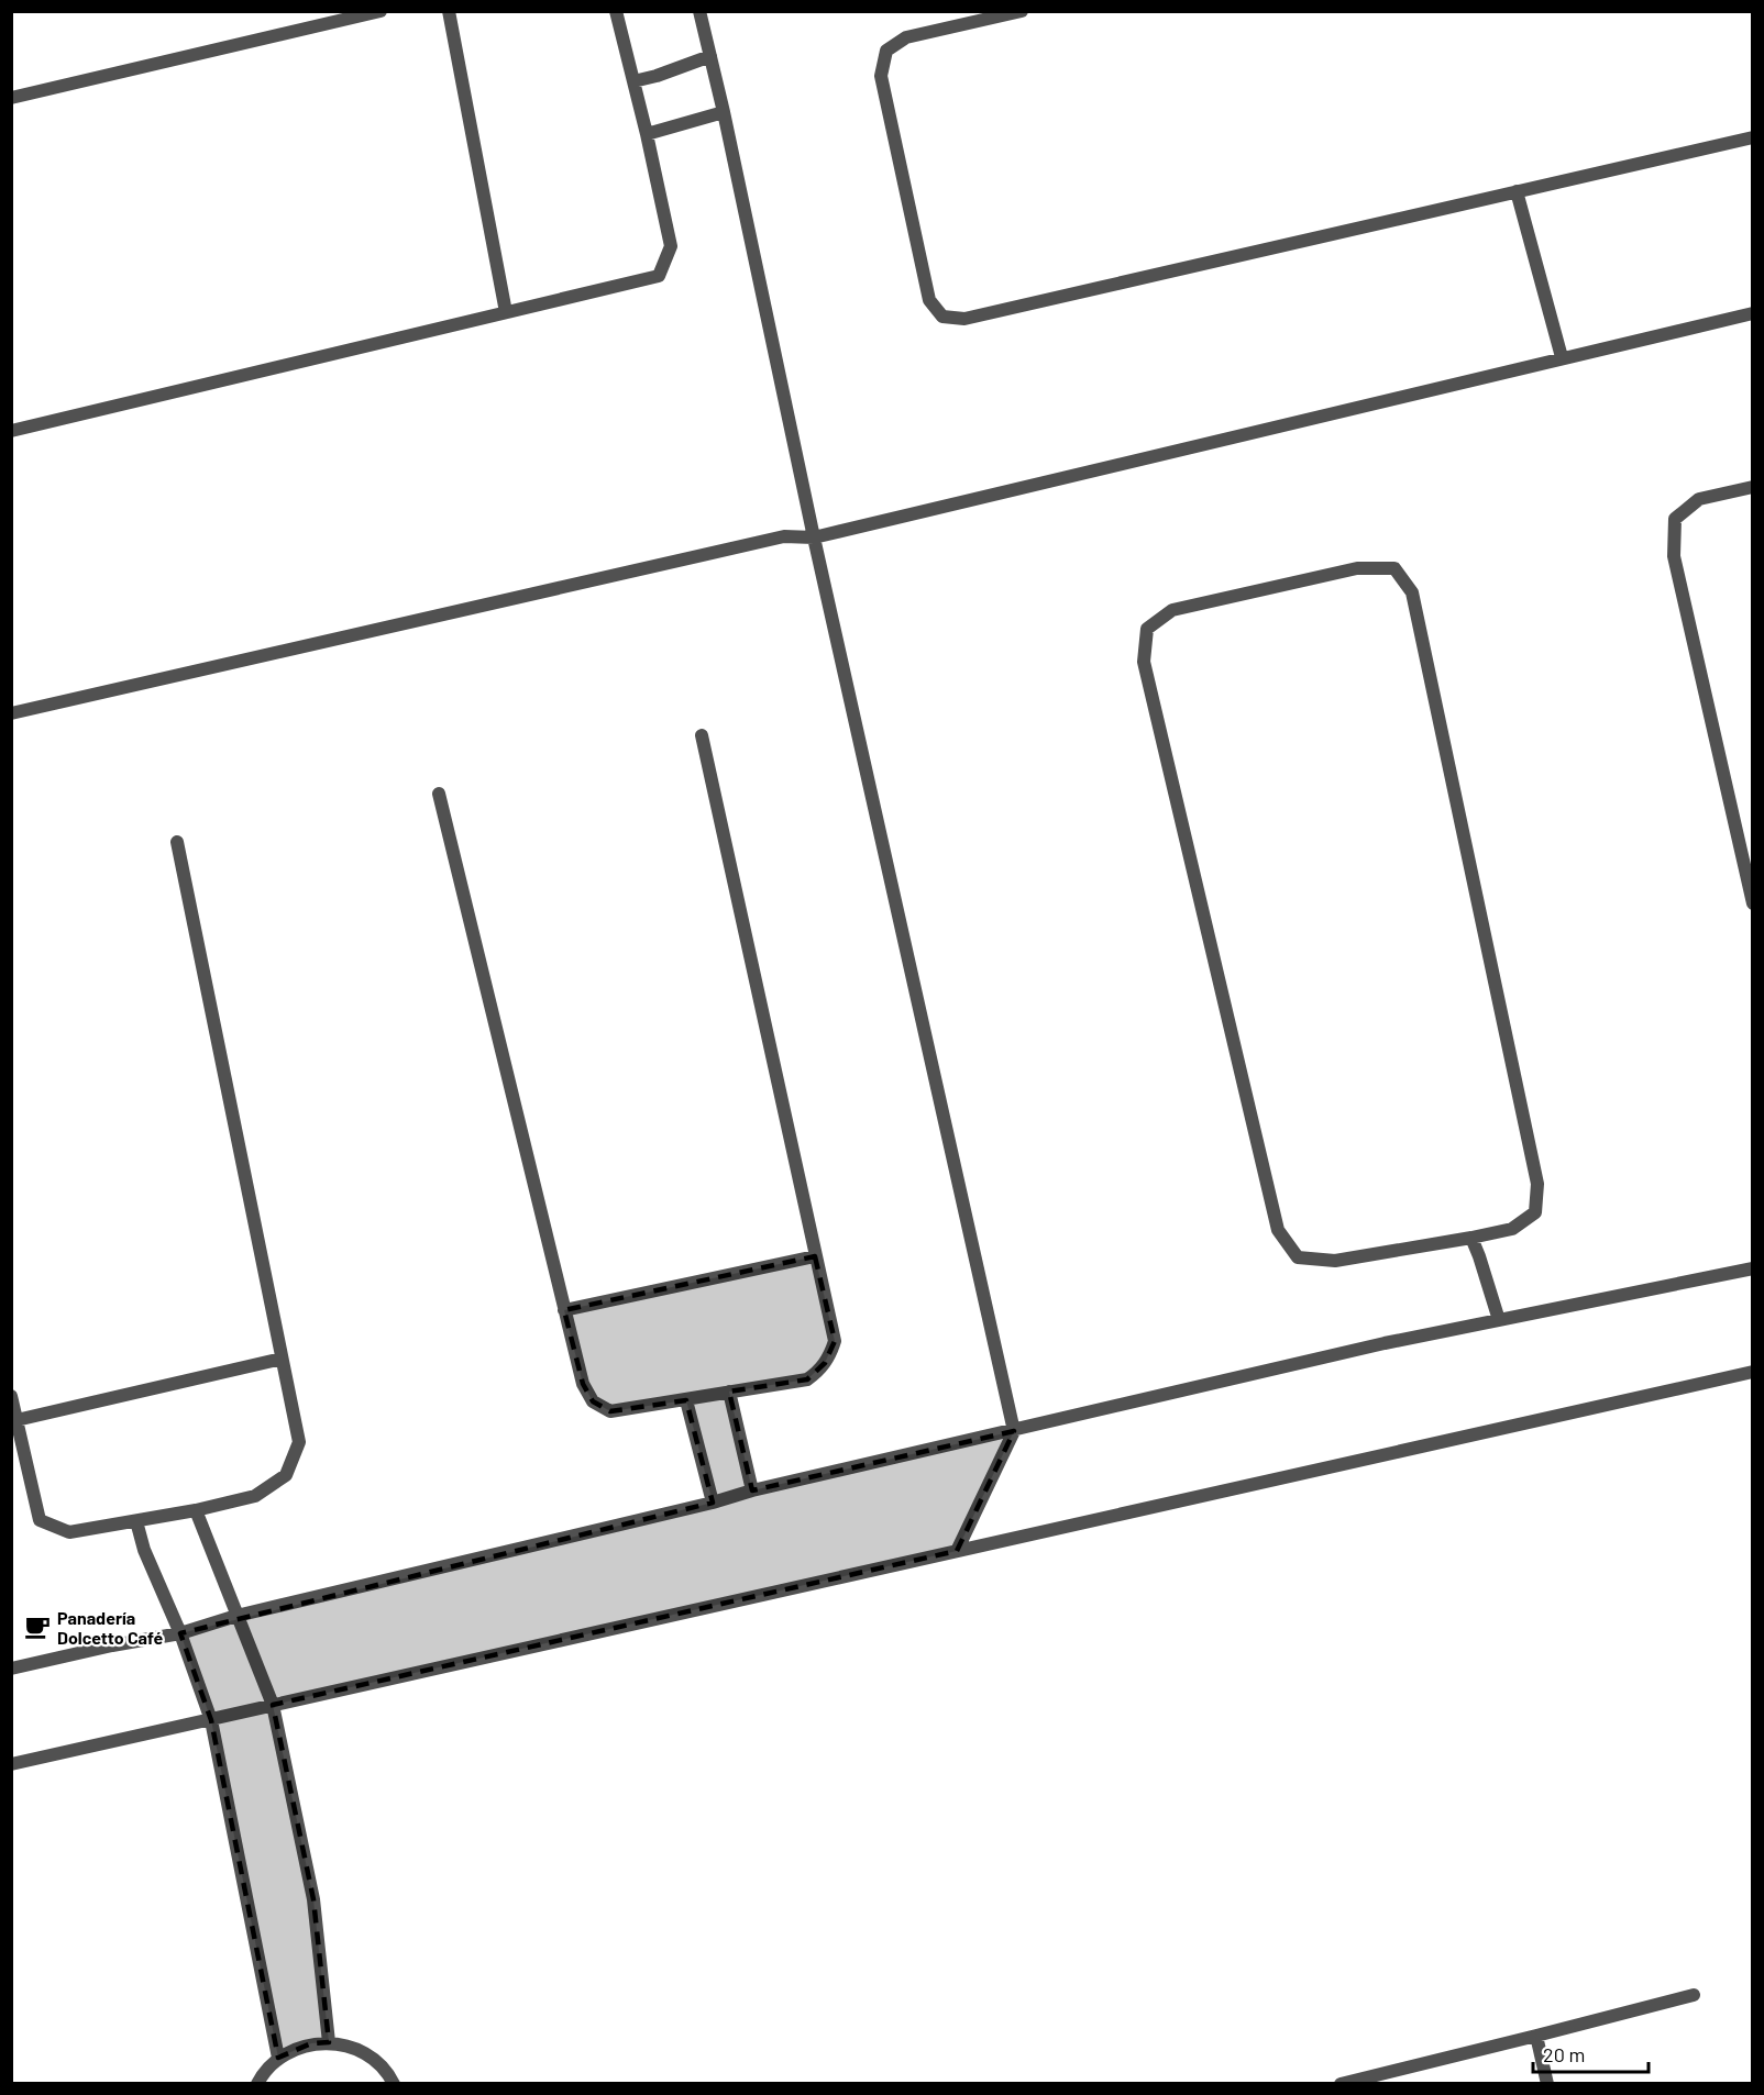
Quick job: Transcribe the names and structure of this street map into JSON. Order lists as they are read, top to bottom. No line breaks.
{"places":{"cafe":["Panadería Dolcetto Café"]},"scale_bar":"20 m"}
